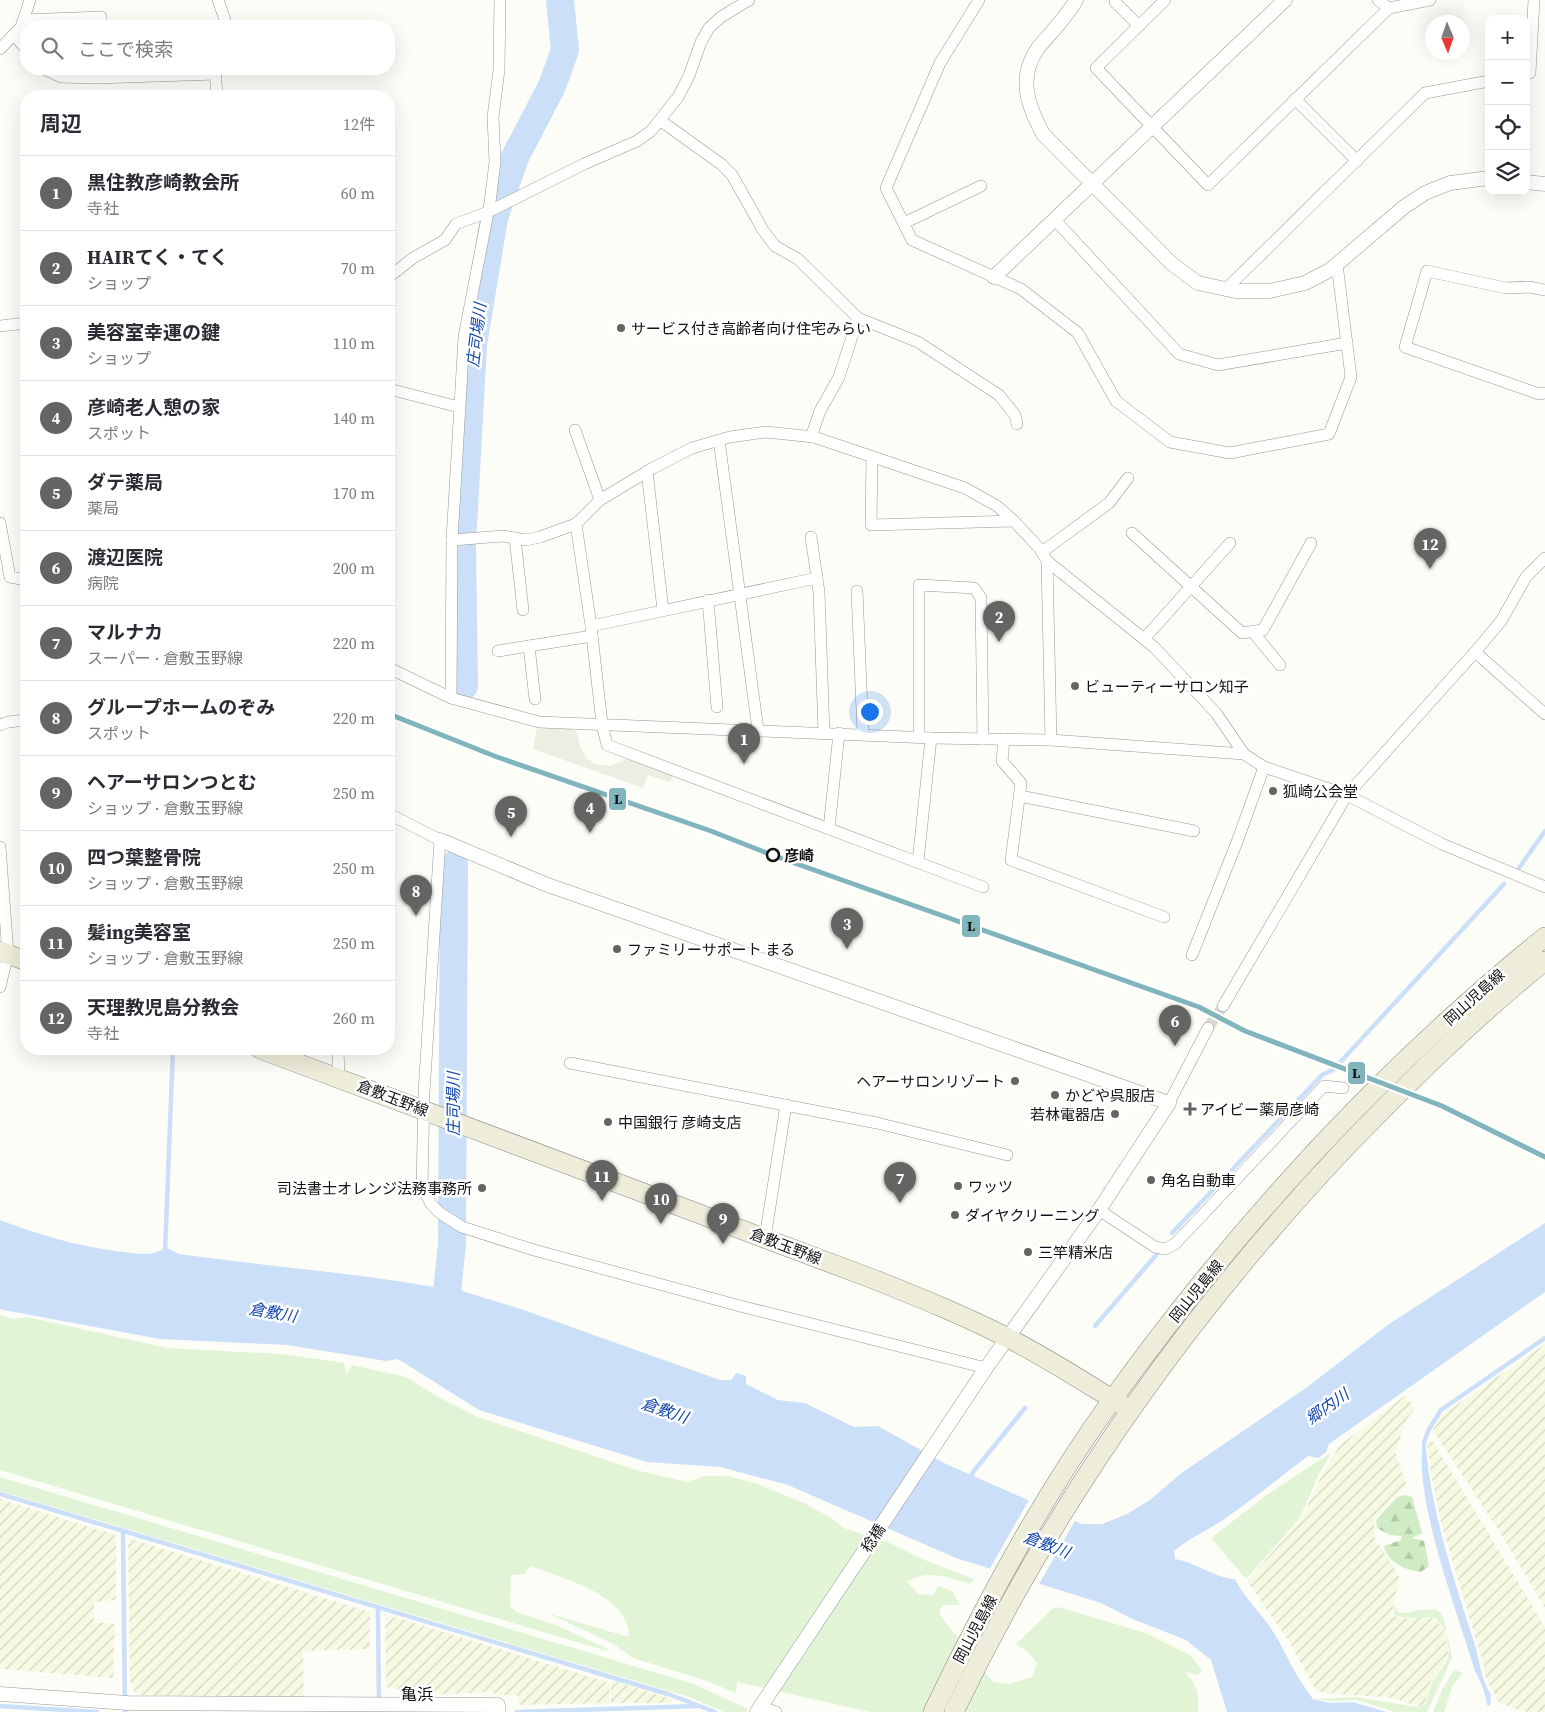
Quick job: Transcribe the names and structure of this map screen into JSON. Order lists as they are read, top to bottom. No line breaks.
{"streets":{"main road":["岡山児島線","倉敷玉野線"],"street":["稔橋"]},"crossings":[["岡山児島線","倉敷玉野線"],["倉敷玉野線","稔橋"]],"districts":["亀浜"],"water":["庄司場川","倉敷川","郷内川"],"places":{"other":["サービス付き高齢者向け住宅みらい","ビューティーサロン知子","狐崎公会堂","彦崎","ファミリーサポート まる","ヘアーサロンリゾート","かどや呉服店","若林電器店","中国銀行 彦崎支店","角名自動車","ワッツ","司法書士オレンジ法務事務所","ダイヤクリーニング","三竿精米店"],"health":["アイビー薬局彦崎"]},"lines":["transit line L"],"north":"bottom","page":{"map_buttons":["+","−"],"search":"ここで検索","heading":["周辺","12件"],"list":[{"mark":"1","name":"黒住教彦崎教会所","note":"寺社","value":"60 m"},{"mark":"2","name":"HAIRてく・てく","note":"ショップ","value":"70 m"},{"mark":"3","name":"美容室幸運の鍵","note":"ショップ","value":"110 m"},{"mark":"4","name":"彦崎老人憩の家","note":"スポット","value":"140 m"},{"mark":"5","name":"ダテ薬局","note":"薬局","value":"170 m"},{"mark":"6","name":"渡辺医院","note":"病院","value":"200 m"},{"mark":"7","name":"マルナカ","note":"スーパー · 倉敷玉野線","value":"220 m"},{"mark":"8","name":"グループホームのぞみ","note":"スポット","value":"220 m"},{"mark":"9","name":"ヘアーサロンつとむ","note":"ショップ · 倉敷玉野線","value":"250 m"},{"mark":"10","name":"四つ葉整骨院","note":"ショップ · 倉敷玉野線","value":"250 m"},{"mark":"11","name":"髪ing美容室","note":"ショップ · 倉敷玉野線","value":"250 m"},{"mark":"12","name":"天理教児島分教会","note":"寺社","value":"260 m"}],"pins":["12","2","1","4","5","8","3","6","11","7","10","9"]}}
